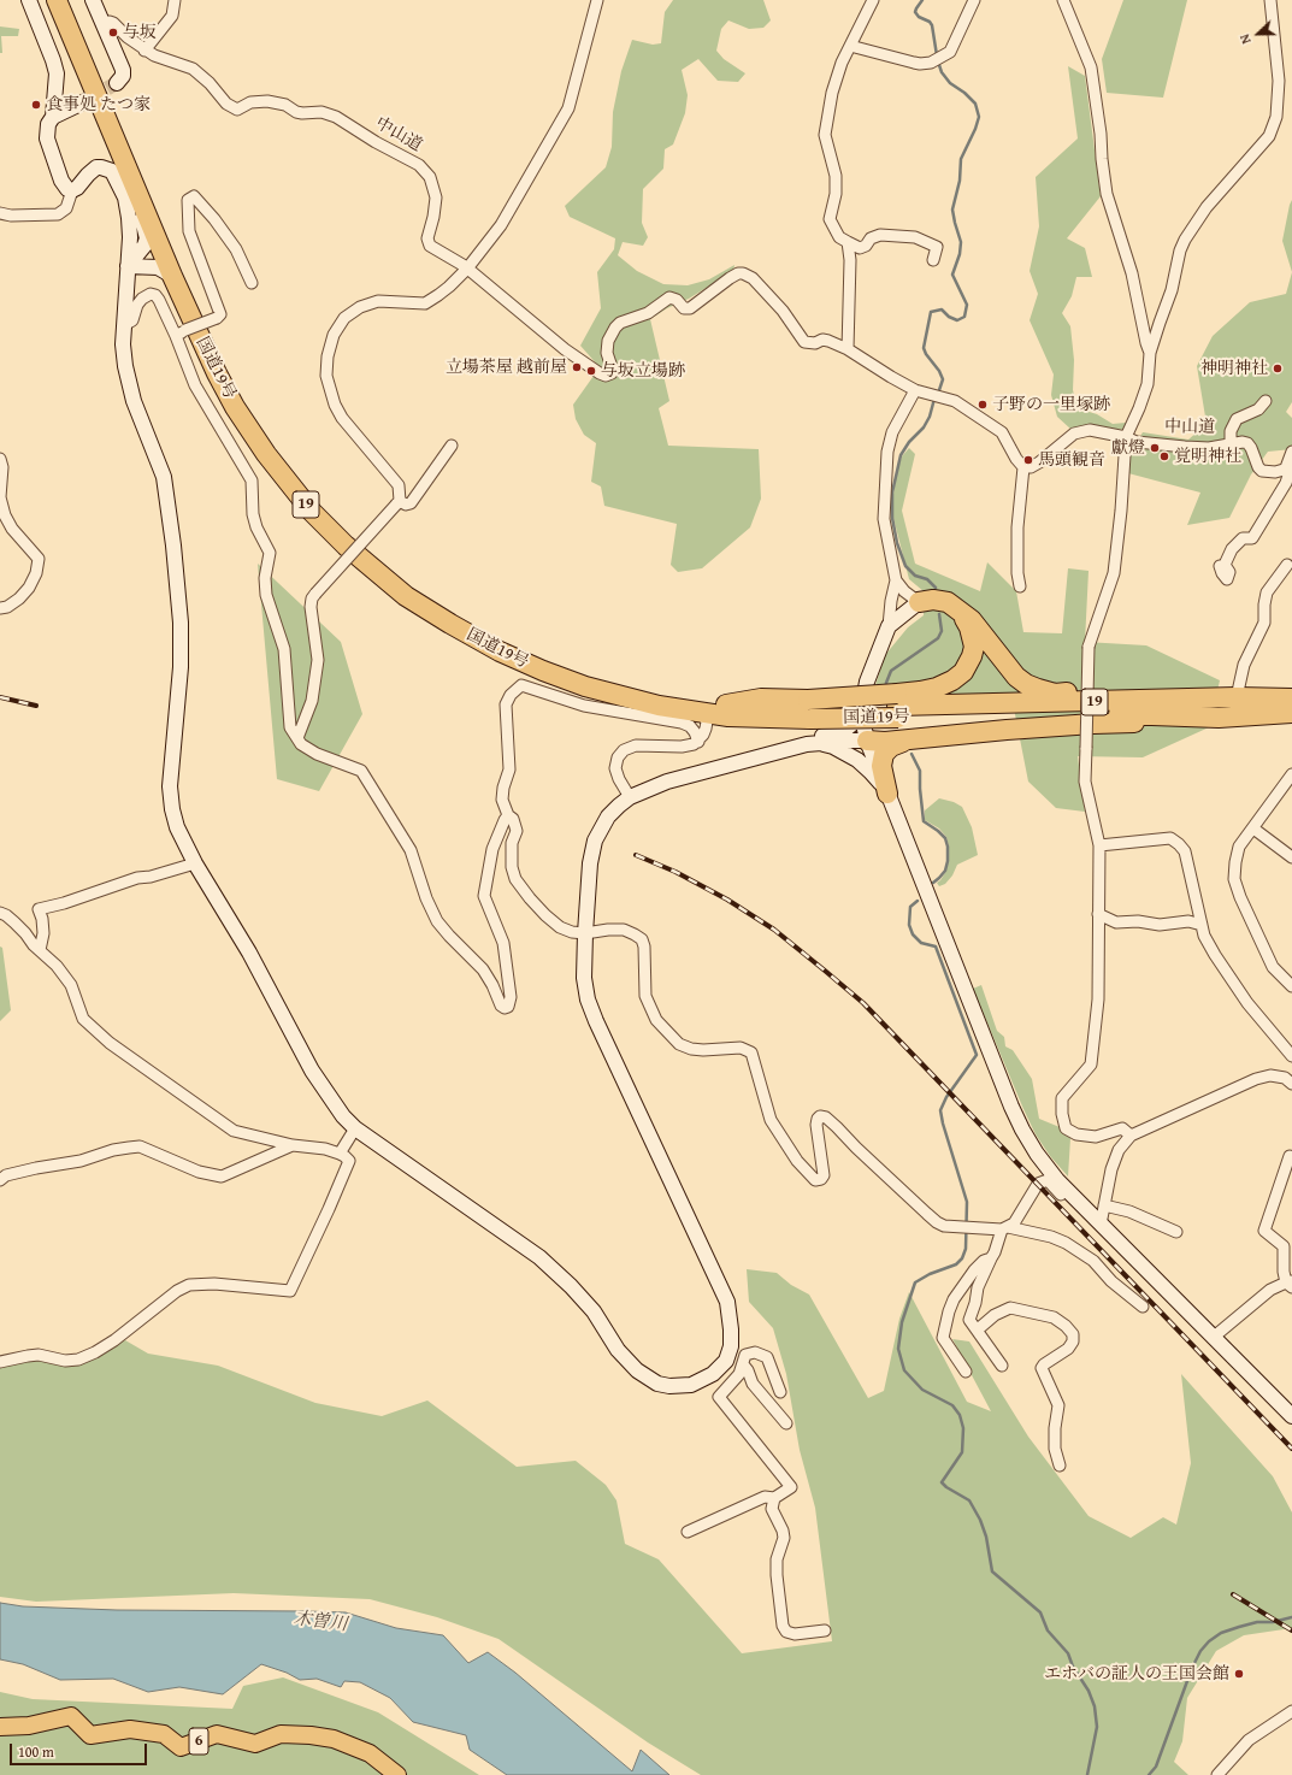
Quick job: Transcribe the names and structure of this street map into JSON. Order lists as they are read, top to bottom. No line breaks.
{"streets":{"highway":["国道19号","19"],"main road":["6"],"street":["中山道"]},"crossings":[["国道19号","19"]],"water":["木曽川"],"places":["与坂","食事処 たつ家","立場茶屋 越前屋","神明神社","与坂立場跡","子野の一里塚跡","獻燈","覚明神社","馬頭観音","エホバの証人の王国会館"],"scale_bar":"100 m","north":"left"}
